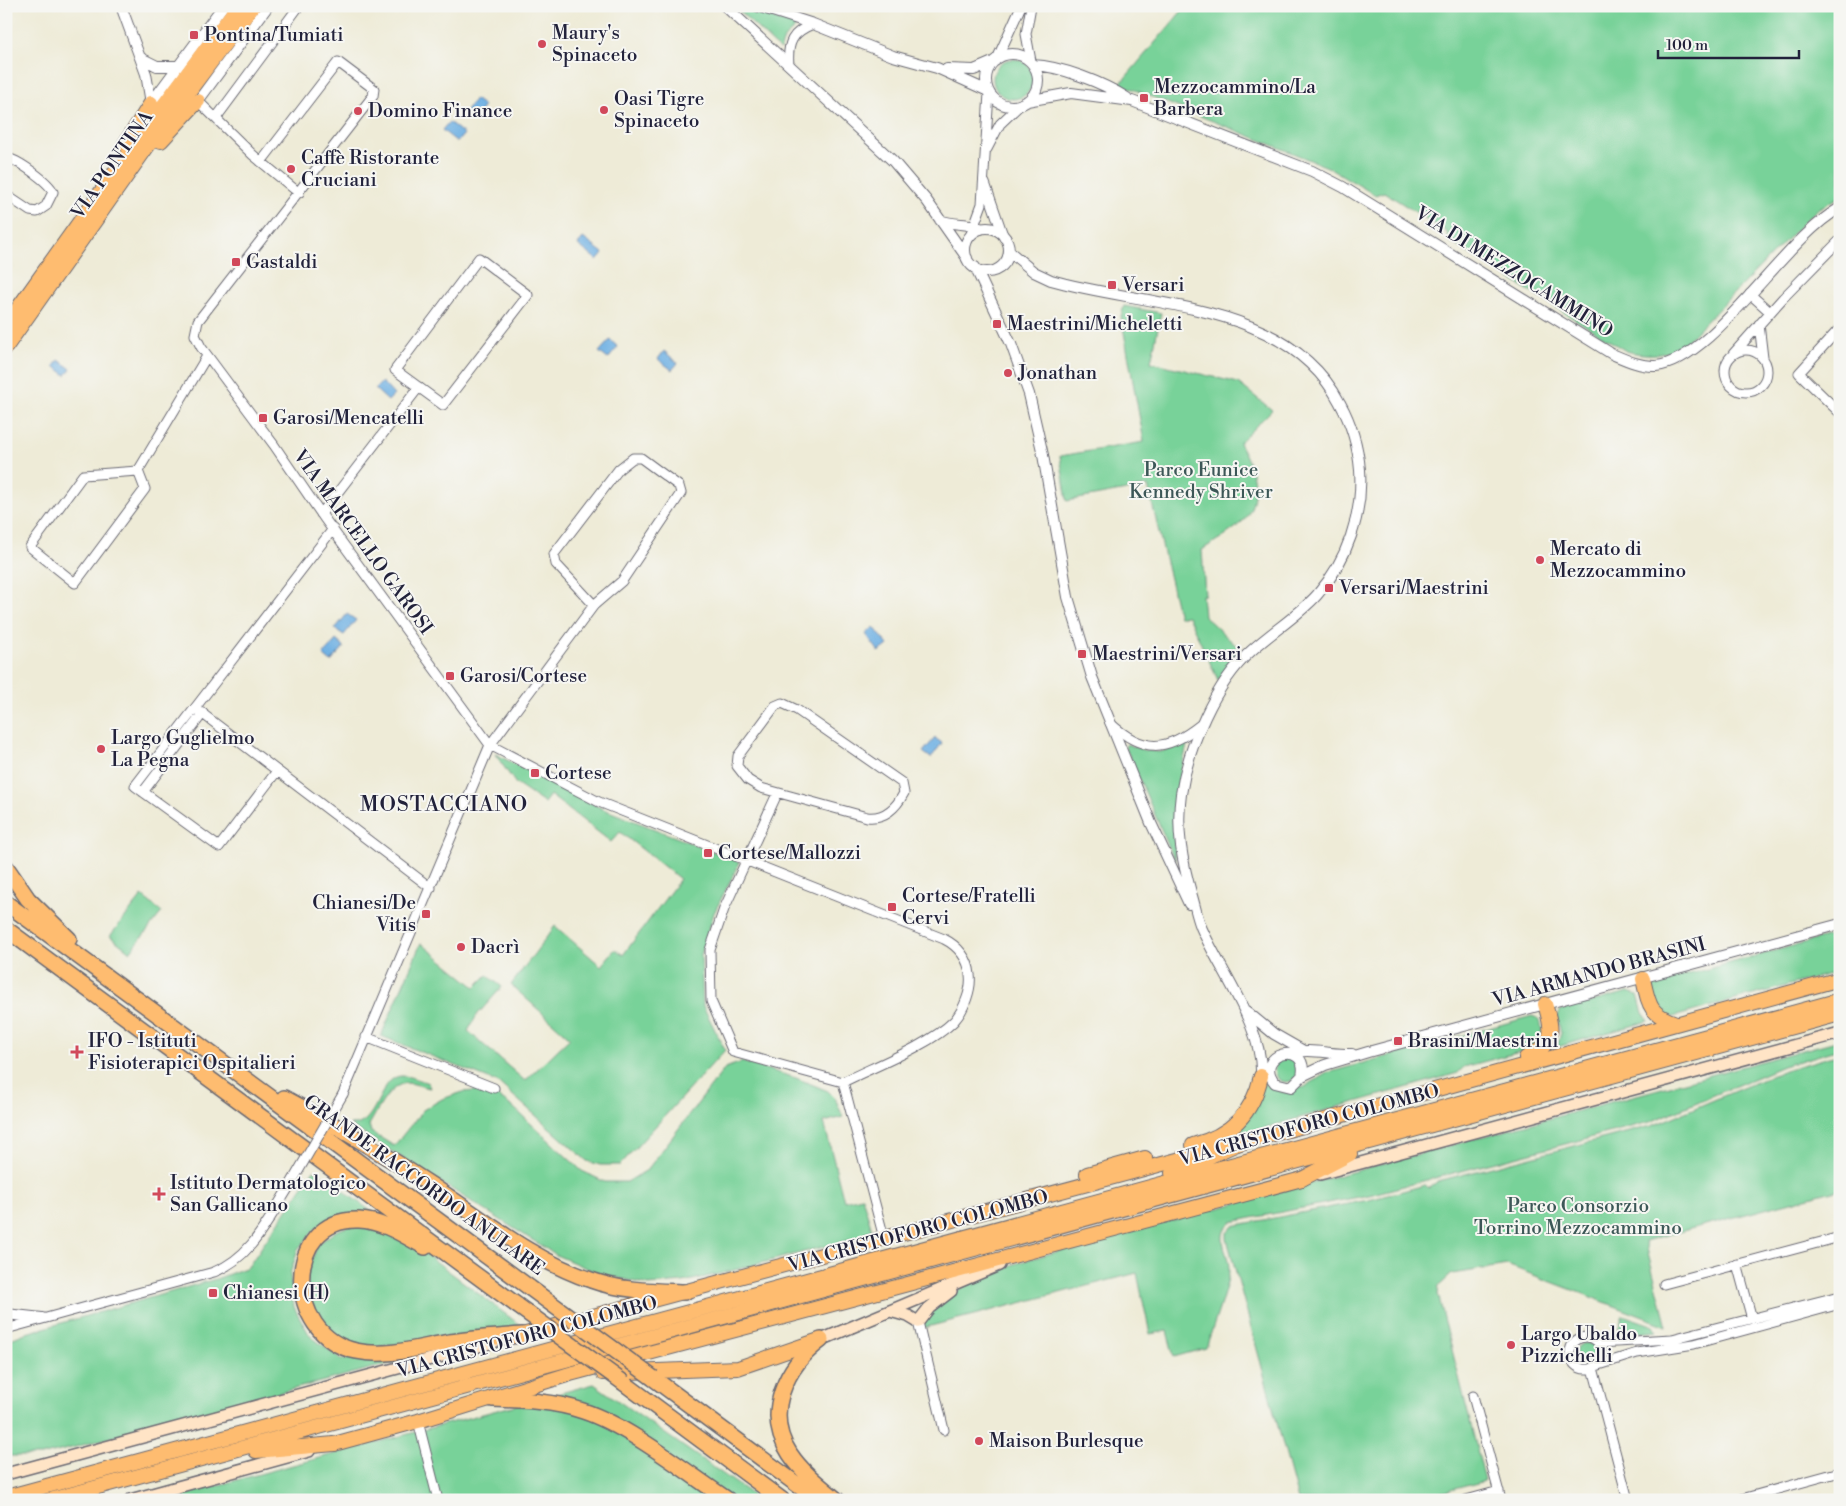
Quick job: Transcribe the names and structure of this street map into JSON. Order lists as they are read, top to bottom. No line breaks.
{"streets":{"highway":["GRANDE RACCORDO ANULARE"],"main road":["VIA PONTINA","VIA CRISTOFORO COLOMBO"],"street":["VIA DI MEZZOCAMMINO","VIA MARCELLO GAROSI","VIA ARMANDO BRASINI"]},"districts":["MOSTACCIANO"],"parks":["Parco Eunice Kennedy Shriver","Parco Consorzio Torrino Mezzocammino"],"places":{"transit":["Pontina/Tumiati","Mezzocammino/La Barbera","Gastaldi","Versari","Maestrini/Micheletti","Garosi/Mencatelli","Versari/Maestrini","Maestrini/Versari","Garosi/Cortese","Cortese","Cortese/Mallozzi","Cortese/Fratelli Cervi","Chianesi/De Vitis","Brasini/Maestrini","Chianesi (H)"],"other":["Maury's Spinaceto","Oasi Tigre Spinaceto","Domino Finance","Caffè Ristorante Cruciani","Jonathan","Mercato di Mezzocammino","Largo Guglielmo La Pegna","Dacrì","Largo Ubaldo Pizzichelli","Maison Burlesque"],"health":["IFO - Istituti Fisioterapici Ospitalieri","Istituto Dermatologico San Gallicano"]},"scale_bar":"100 m"}
